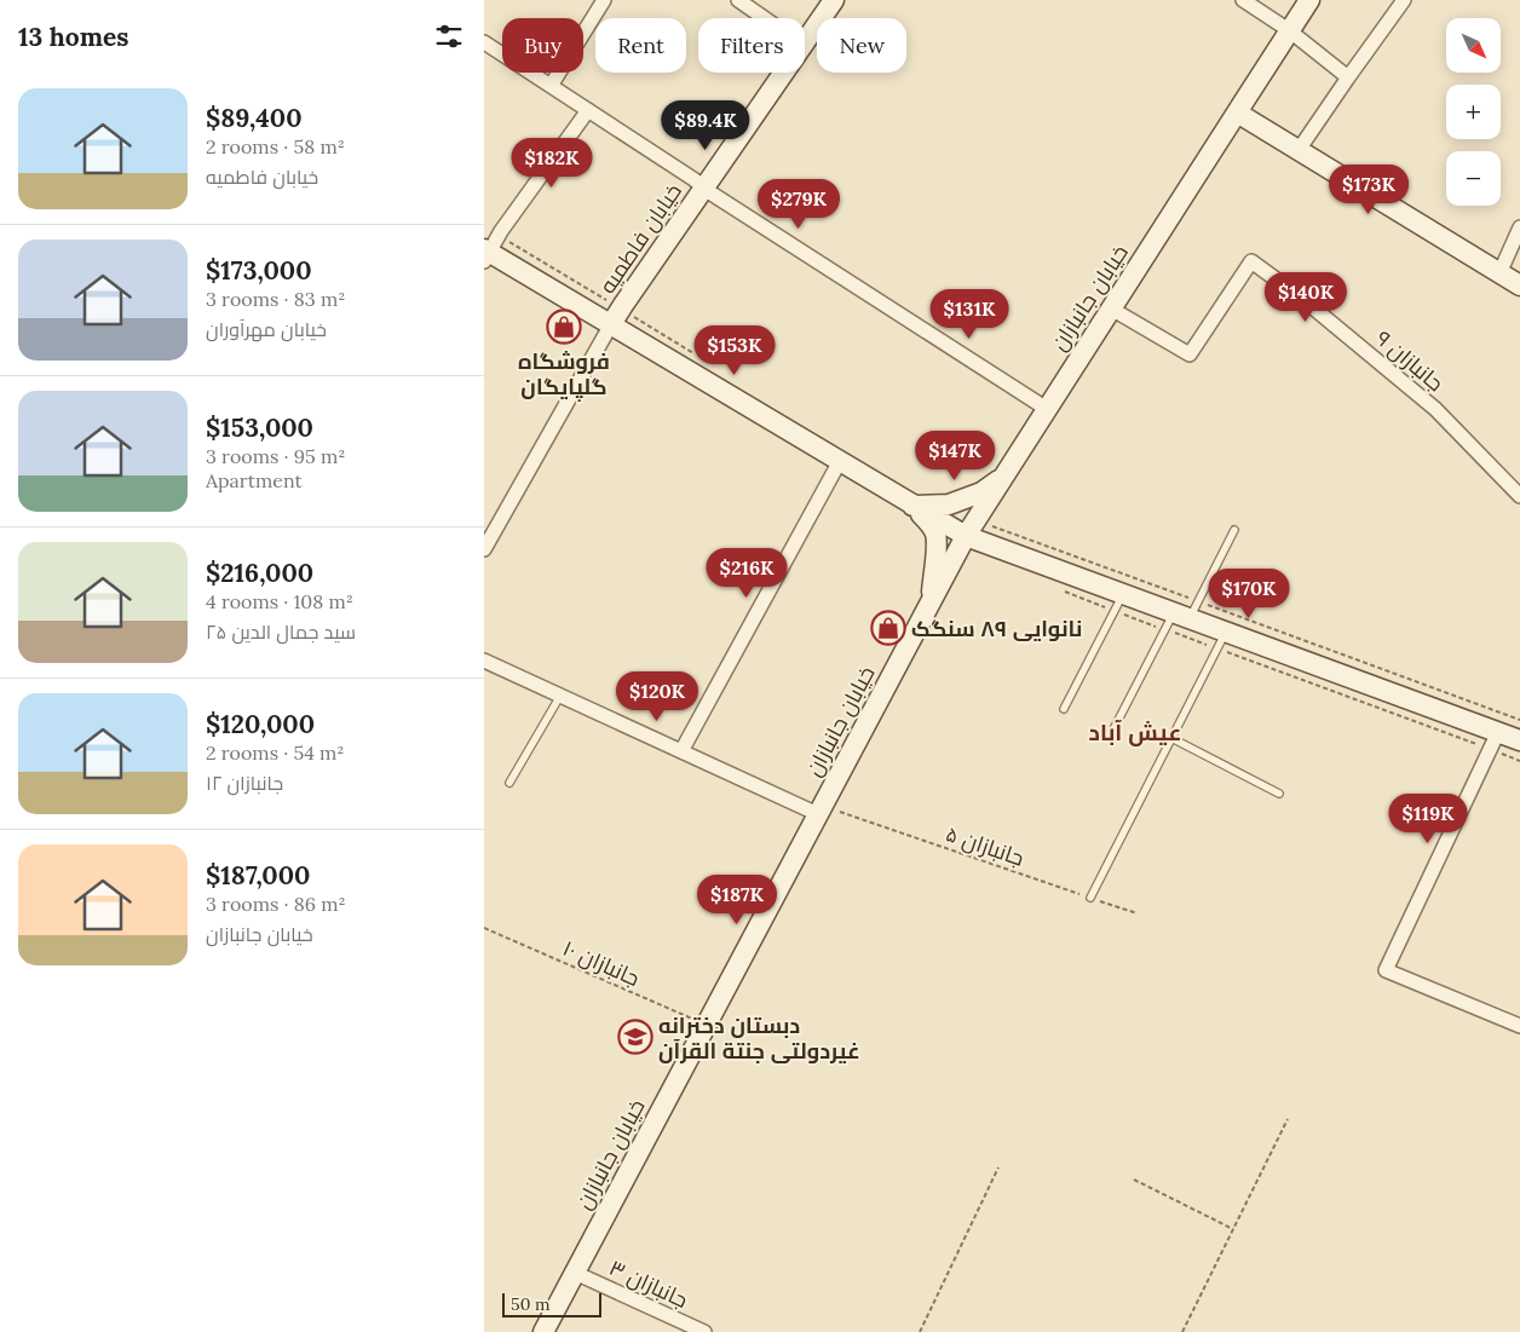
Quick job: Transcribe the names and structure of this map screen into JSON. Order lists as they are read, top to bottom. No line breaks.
{"streets":{"main road":["خیابان فاطمیه","خیابان جانبازان"],"street":["جانبازان ۹","جانبازان ۳"],"path":["جانبازان ۵","جانبازان ۱۰"]},"crossings":[["خیابان جانبازان","جانبازان ۹"],["خیابان جانبازان","جانبازان ۵"],["خیابان جانبازان","جانبازان ۱۰"],["خیابان جانبازان","جانبازان ۳"]],"districts":["عیش آباد"],"places":{"shop":["فروشگاه گلپایگان","نانوایی ۸۹ سنگک"],"school or university":["دبستان دخترانه غیردولتی جنتة القرآن"]},"scale_bar":"50 m","north":"bottom right","page":{"heading":"13 homes","map_buttons":["+","−"],"chip":["Buy","Rent","Filters","New"],"list":[{"name":"$89,400","note":"2 rooms · 58 m² · خیابان فاطمیه"},{"name":"$173,000","note":"3 rooms · 83 m² · خیابان مهرآوران"},{"name":"$153,000","note":"3 rooms · 95 m² · Apartment"},{"name":"$216,000","note":"4 rooms · 108 m² · سید جمال الدین ۲۵"},{"name":"$120,000","note":"2 rooms · 54 m² · جانبازان ۱۲"},{"name":"$187,000","note":"3 rooms · 86 m² · خیابان جانبازان"}],"price":["$89.4K","$182K","$173K","$279K","$140K","$131K","$153K","$147K","$216K","$170K","$120K","$119K","$187K"],"scale":"50 m"}}
